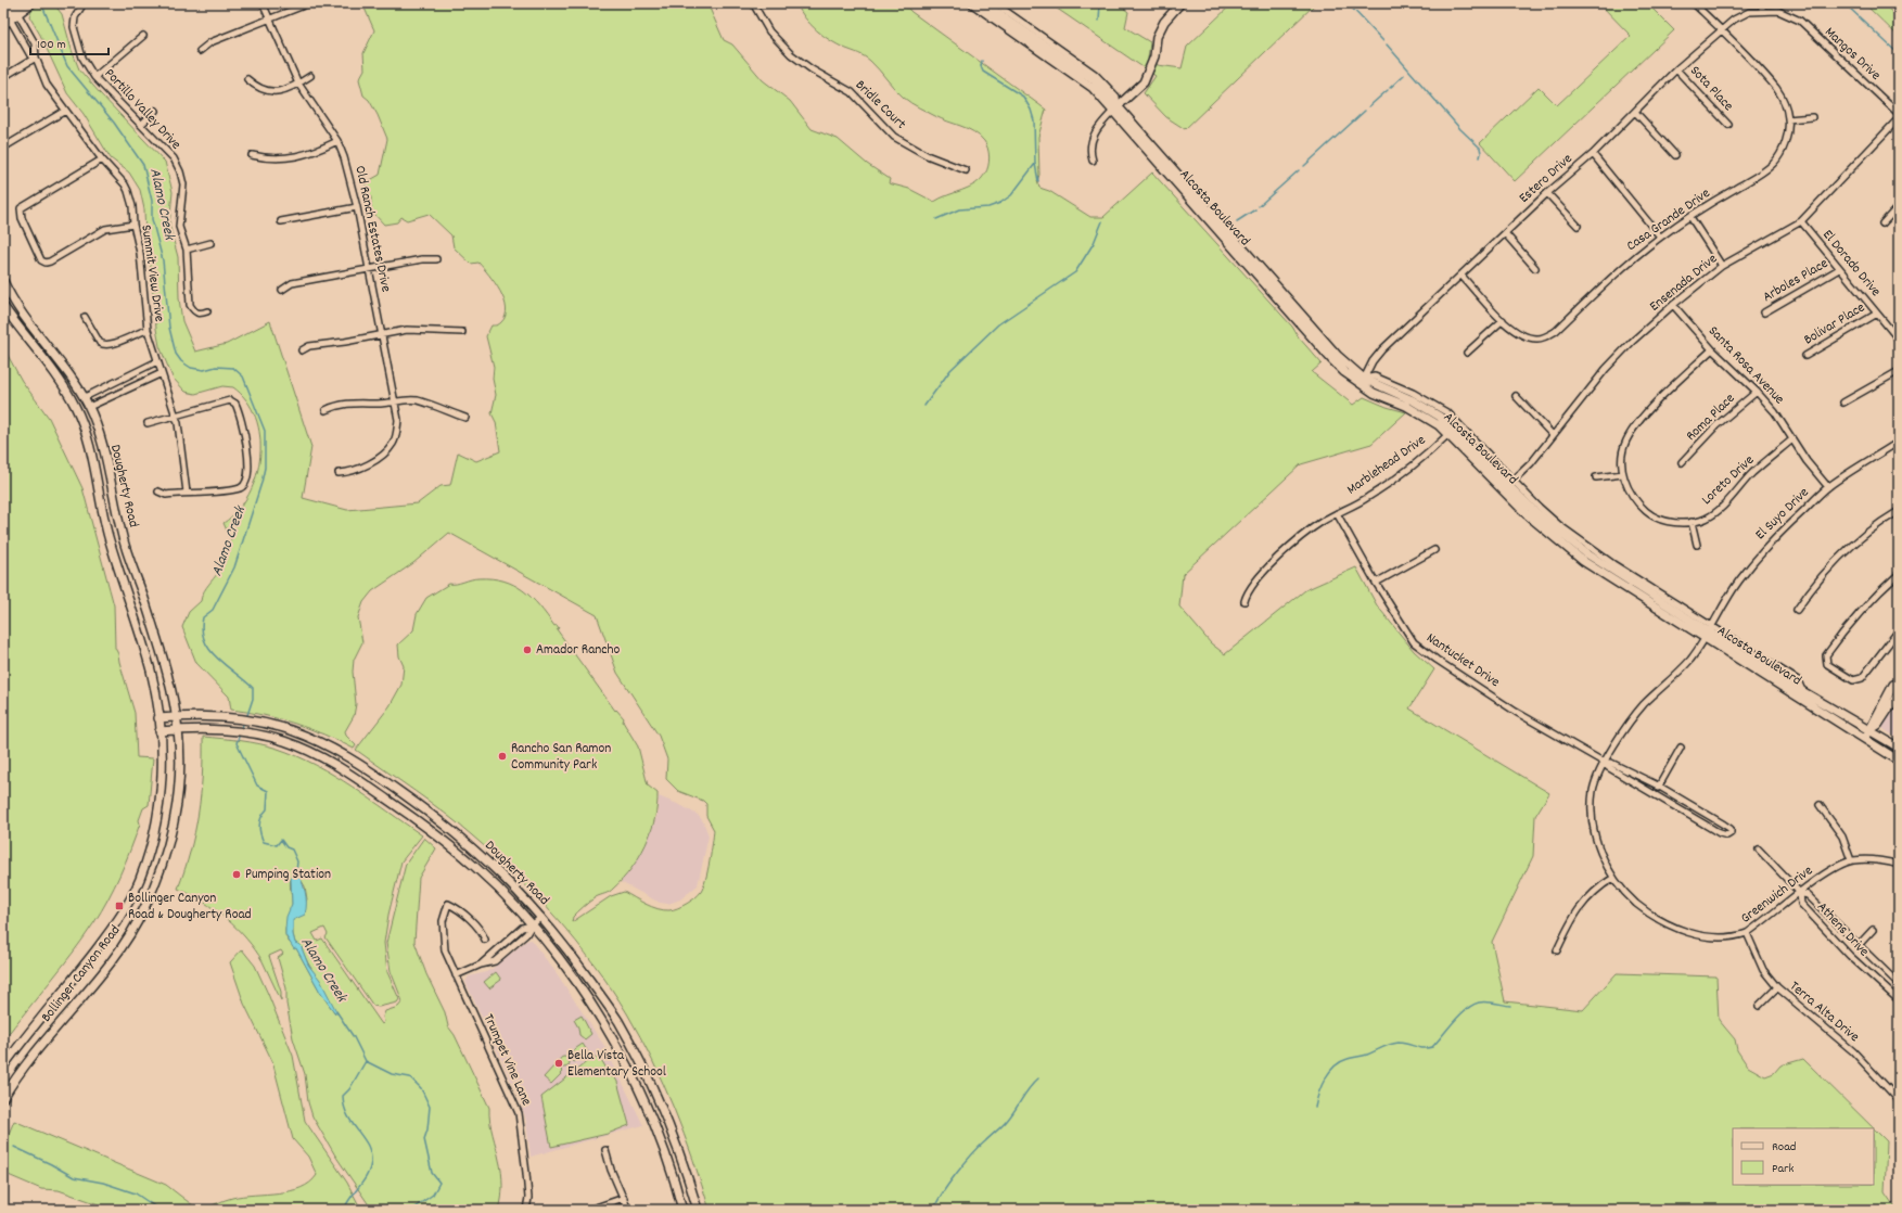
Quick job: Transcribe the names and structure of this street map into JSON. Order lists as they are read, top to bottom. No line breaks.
{"streets":{"main road":["Alcosta Boulevard","Dougherty Road","Bollinger Canyon Road"],"street":["Mangos Drive","Sota Place","Bridle Court","Portillo Valley Drive","Estero Drive","Casa Grande Drive","Old Ranch Estates Drive","El Dorado Drive","Summit View Drive","Arboles Place","Ensenada Drive","Bolivar Place","Santa Rosa Avenue","Roma Place","Marblehead Drive","Loreto Drive","El Suyo Drive","Nantucket Drive","Greenwich Drive","Athens Drive","Terra Alta Drive","Trumpet Vine Lane"]},"crossings":[["Mangos Drive","Estero Drive"],["Sota Place","Estero Drive"],["Estero Drive","Alcosta Boulevard"],["Estero Drive","Casa Grande Drive"],["Alcosta Boulevard","Ensenada Drive"],["Alcosta Boulevard","Marblehead Drive"],["Alcosta Boulevard","El Suyo Drive"],["Alcosta Boulevard","Greenwich Drive"],["El Dorado Drive","Arboles Place"],["El Dorado Drive","Ensenada Drive"],["El Dorado Drive","Bolivar Place"],["Ensenada Drive","Santa Rosa Avenue"],["Santa Rosa Avenue","Roma Place"],["Santa Rosa Avenue","Loreto Drive"],["Santa Rosa Avenue","El Suyo Drive"],["Marblehead Drive","Nantucket Drive"],["Dougherty Road","Bollinger Canyon Road"],["El Suyo Drive","Greenwich Drive"],["Nantucket Drive","Greenwich Drive"],["Greenwich Drive","Athens Drive"],["Greenwich Drive","Terra Alta Drive"]],"water":["Alamo Creek"],"places":{"other":["Amador Rancho","Rancho San Ramon Community Park","Pumping Station","Bella Vista Elementary School"],"transit":["Bollinger Canyon Road & Dougherty Road"]},"legend":["Road","Park"],"scale_bar":"100 m"}
